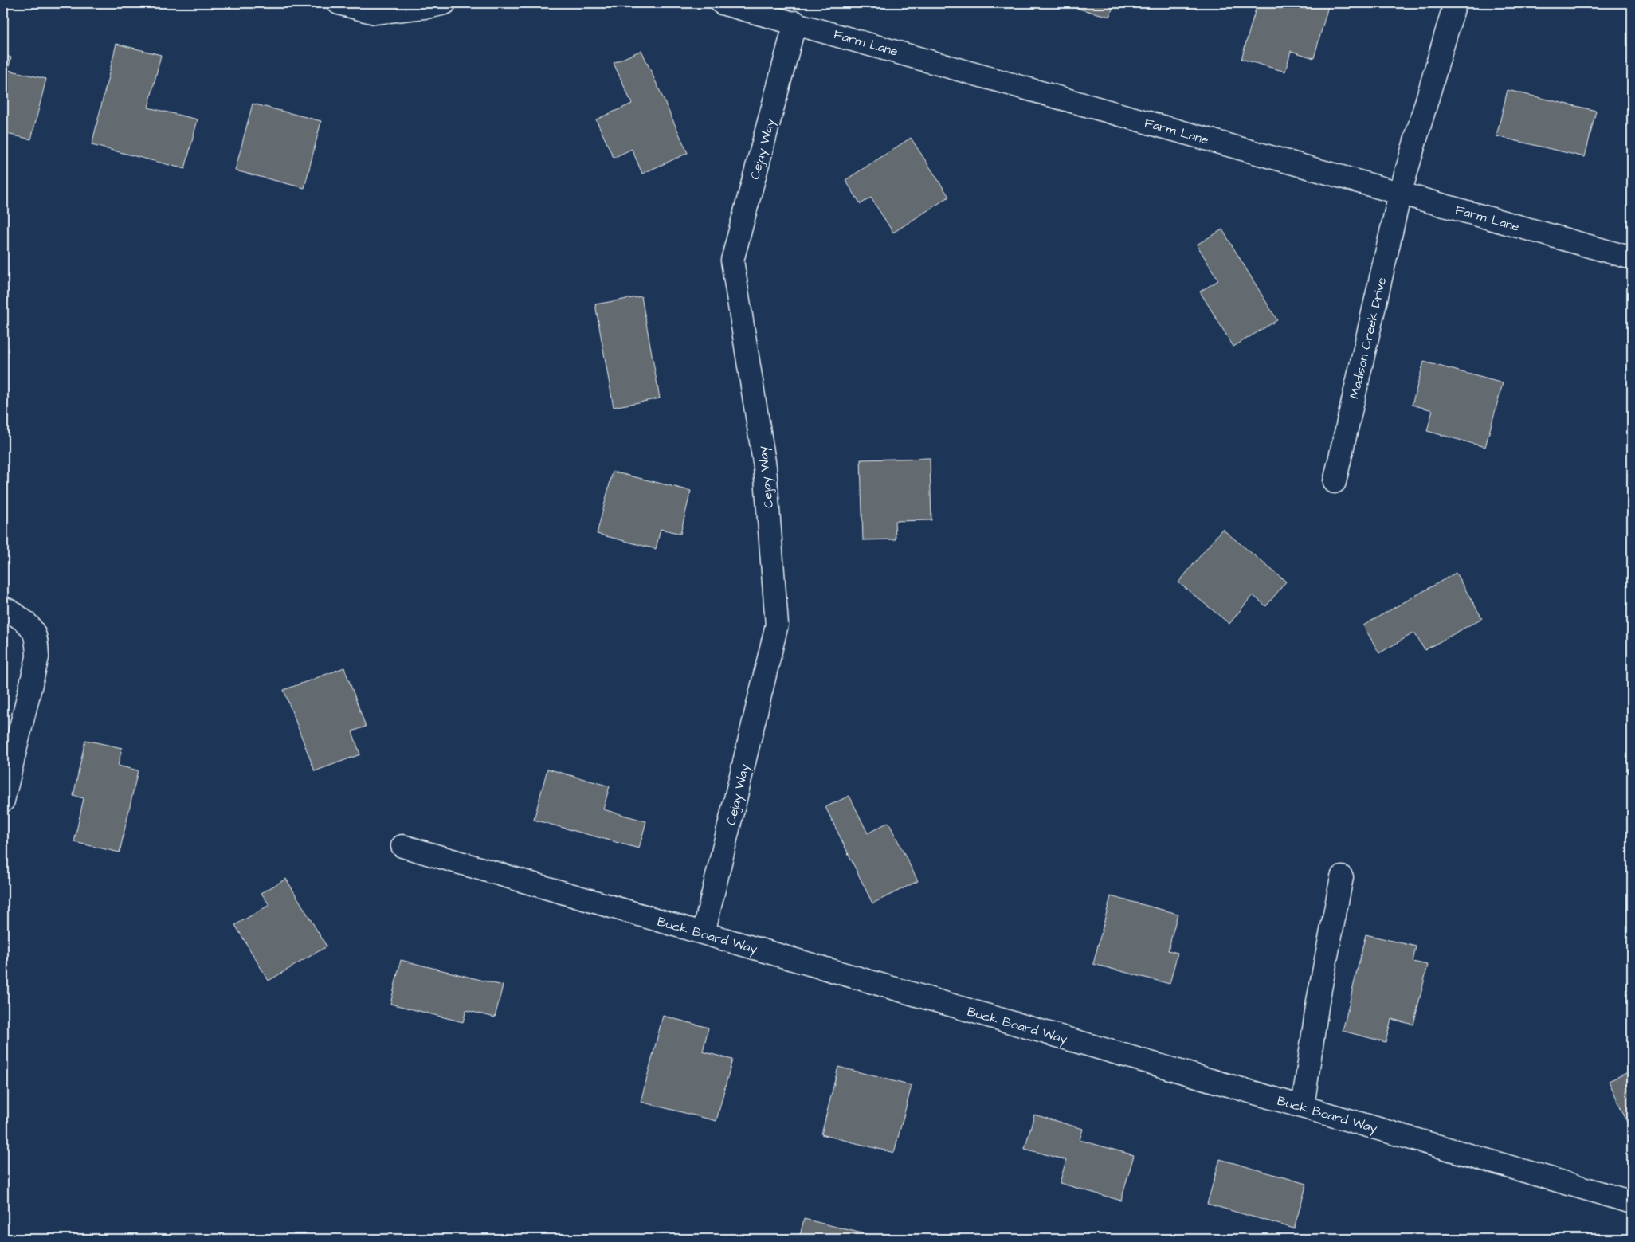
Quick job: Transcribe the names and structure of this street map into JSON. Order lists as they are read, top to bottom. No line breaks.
{"streets":{"street":["Farm Lane","Cejay Way","Madison Creek Drive","Buck Board Way"]},"crossings":[["Farm Lane","Cejay Way"],["Farm Lane","Madison Creek Drive"],["Cejay Way","Buck Board Way"]]}
